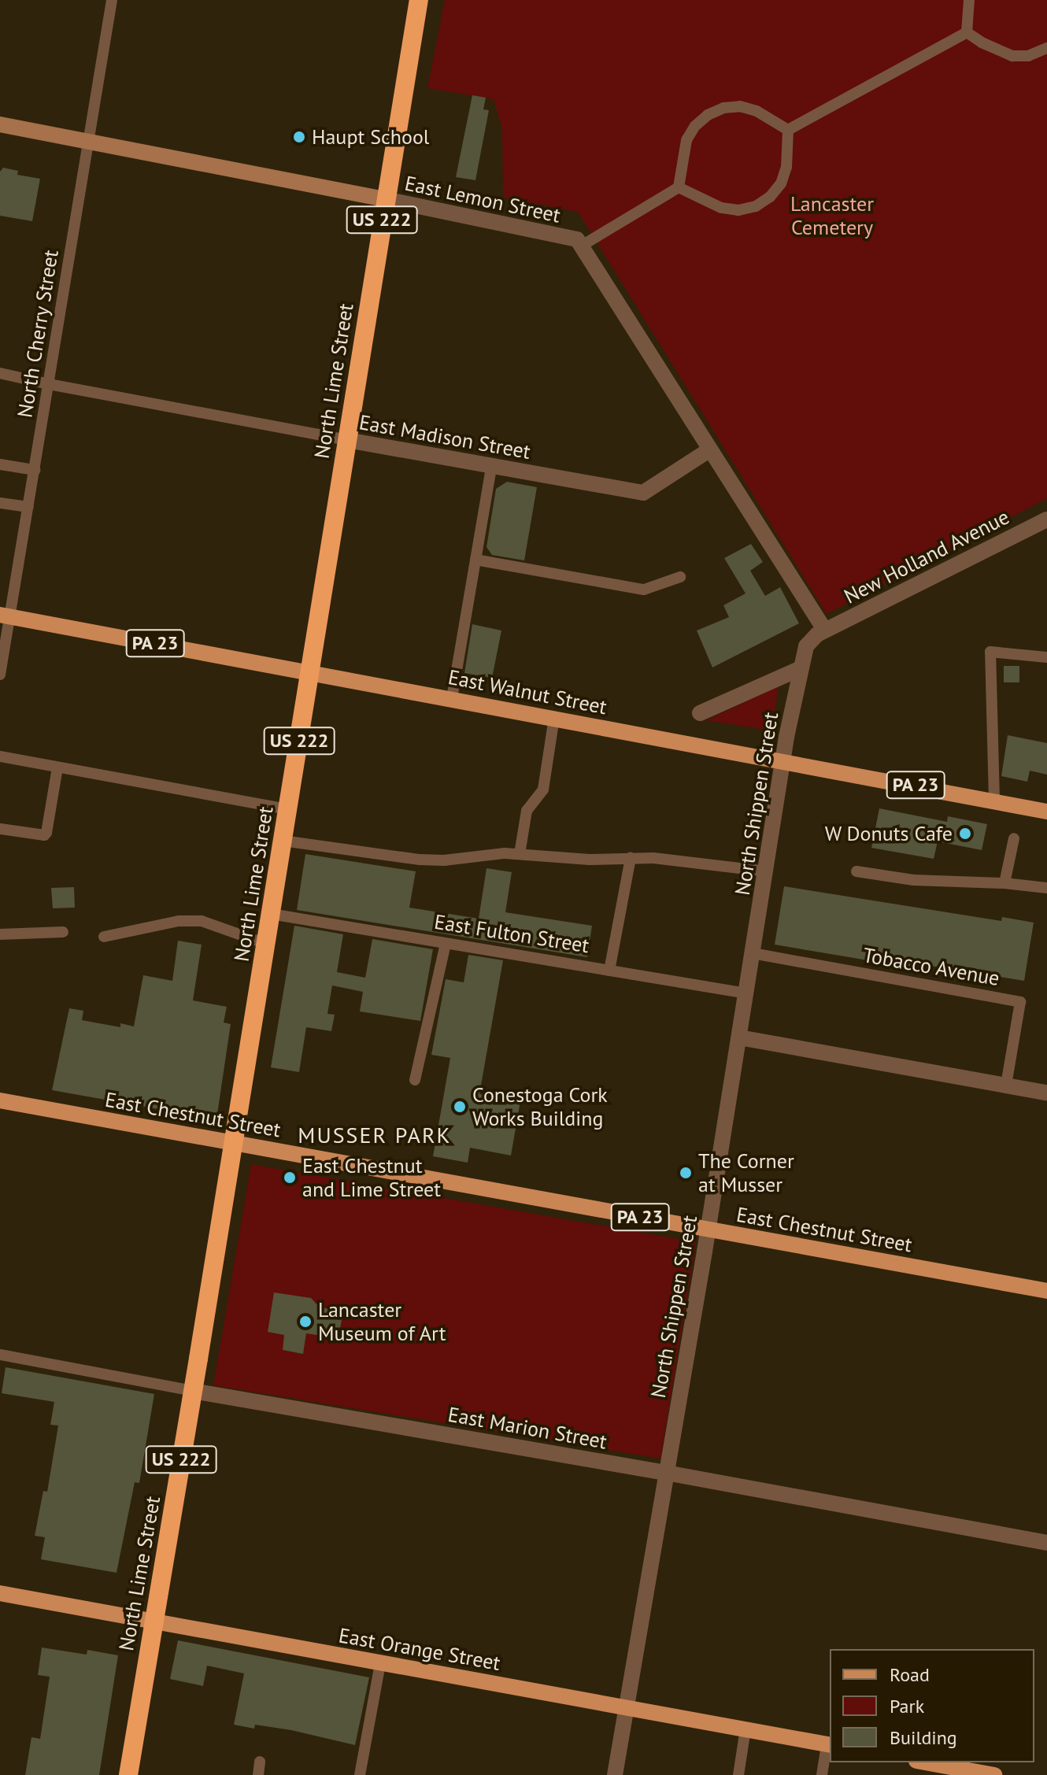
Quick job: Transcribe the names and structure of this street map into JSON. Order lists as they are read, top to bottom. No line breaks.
{"streets":{"highway":["US 222","North Lime Street"],"main road":["PA 23","East Walnut Street","East Chestnut Street","East Orange Street"],"street":["East Lemon Street","East Madison Street","New Holland Avenue","North Shippen Street","East Marion Street"],"lane":["North Cherry Street","East Fulton Street","Tobacco Avenue"]},"crossings":[["East Lemon Street","North Cherry Street"],["East Lemon Street","North Lime Street"],["East Lemon Street","East Madison Street"],["East Lemon Street","New Holland Avenue"],["East Lemon Street","North Shippen Street"],["North Cherry Street","East Madison Street"],["North Cherry Street","East Walnut Street"],["North Lime Street","East Madison Street"],["North Lime Street","East Walnut Street"],["North Lime Street","East Fulton Street"],["North Lime Street","East Chestnut Street"],["North Lime Street","East Marion Street"],["North Lime Street","East Orange Street"],["New Holland Avenue","North Shippen Street"],["East Walnut Street","North Shippen Street"],["North Shippen Street","East Fulton Street"],["North Shippen Street","Tobacco Avenue"],["North Shippen Street","East Chestnut Street"],["North Shippen Street","East Marion Street"],["North Shippen Street","East Orange Street"]],"districts":["MUSSER PARK"],"parks":["Lancaster Cemetery"],"places":["Haupt School","W Donuts Cafe","Conestoga Cork Works Building","The Corner at Musser","East Chestnut and Lime Street","Lancaster Museum of Art"],"legend":["Road","Park","Building"]}
